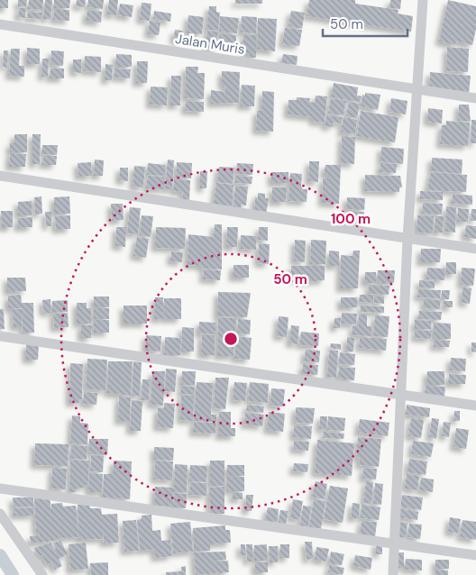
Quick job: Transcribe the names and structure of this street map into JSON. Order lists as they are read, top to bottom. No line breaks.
{"streets":{"street":["Jalan Muris"]},"scale_bar":"50 m","rings":["100 m","50 m"]}
